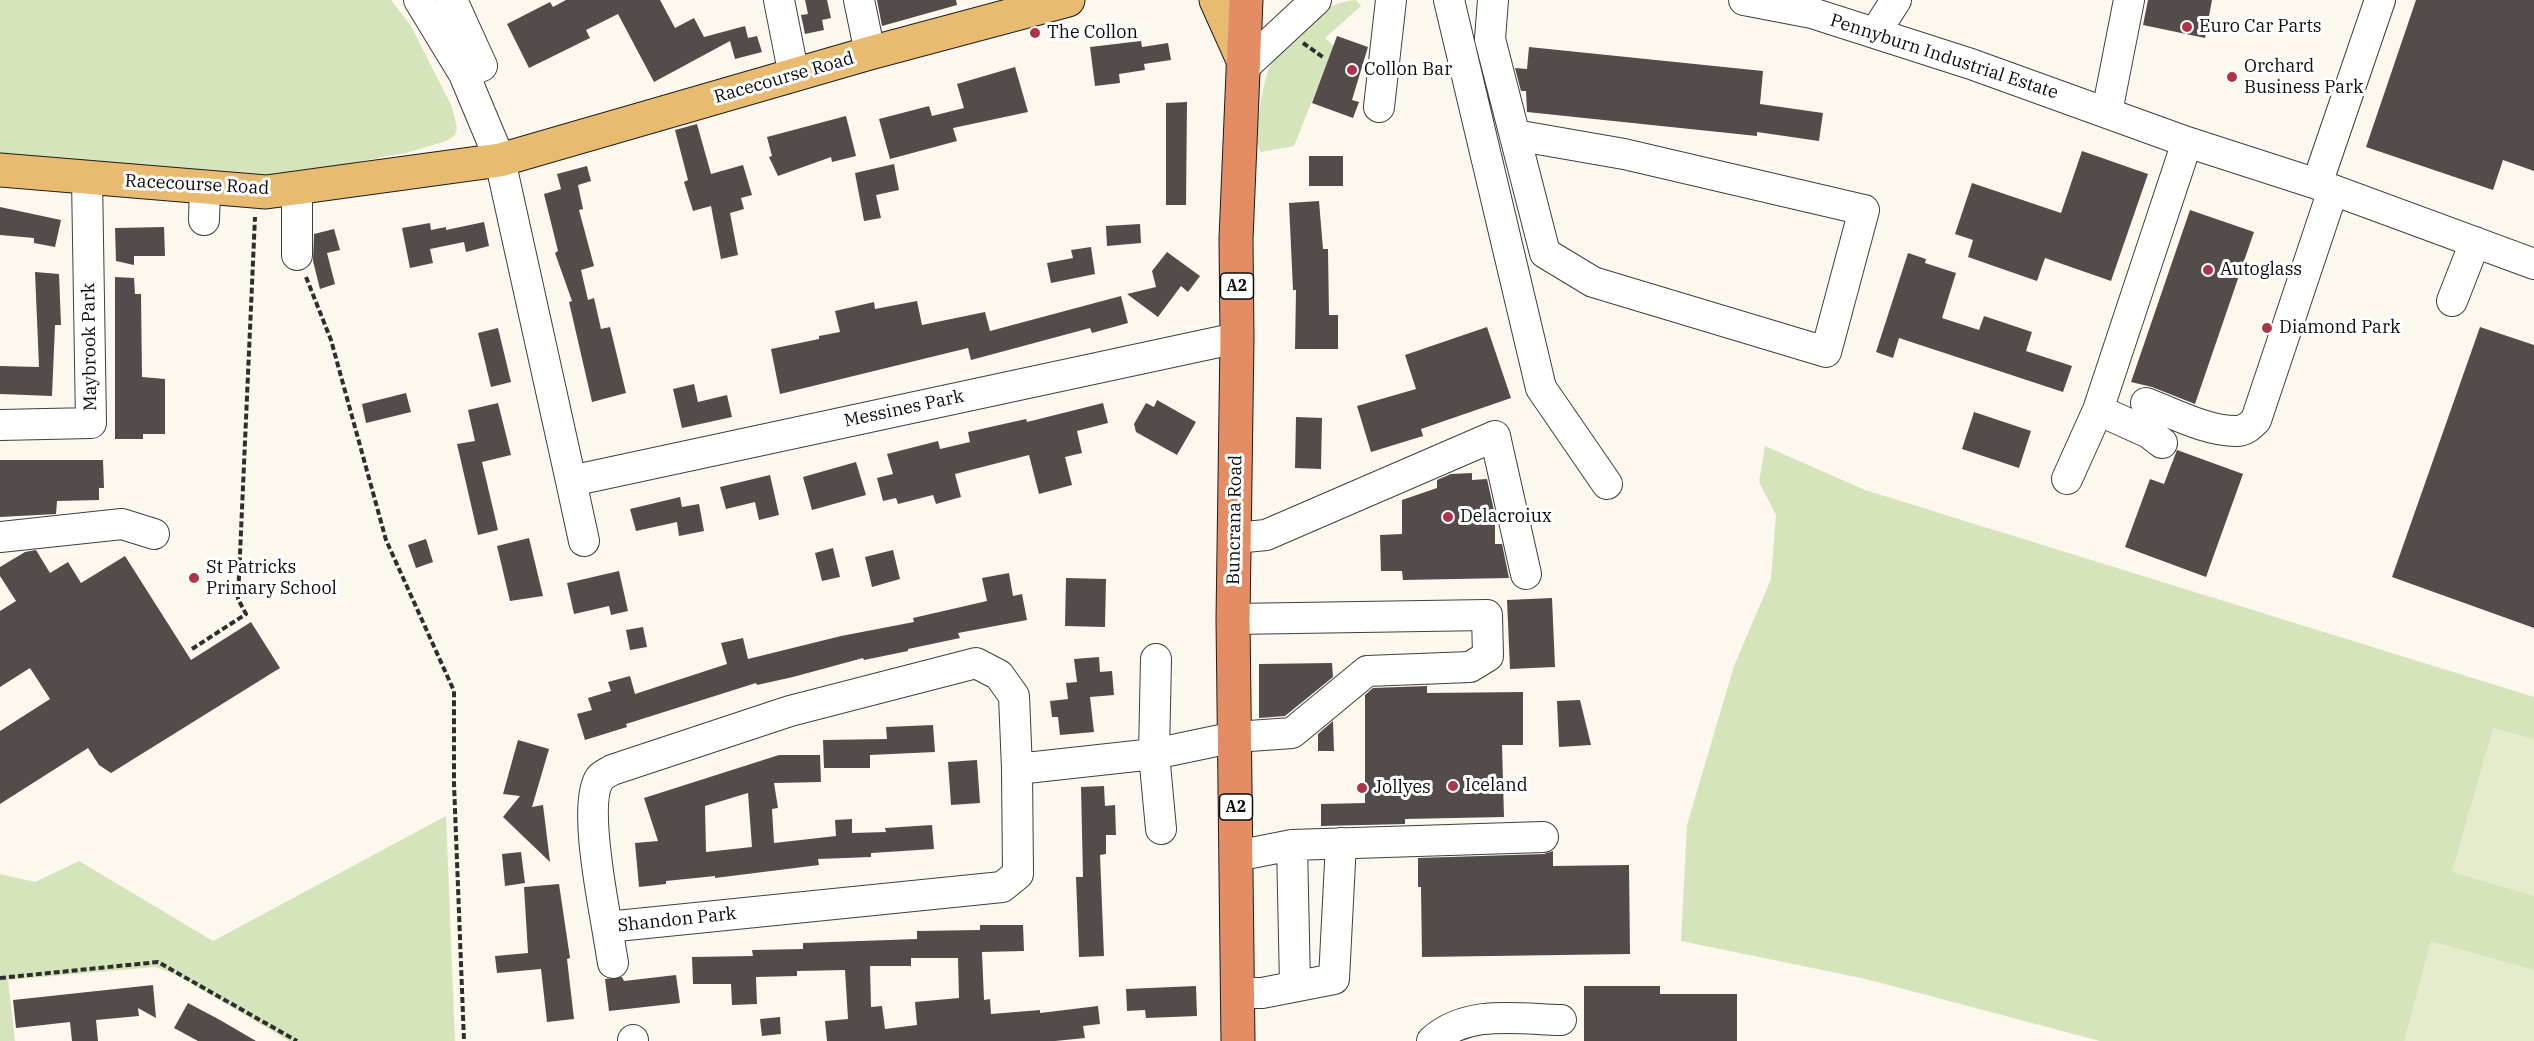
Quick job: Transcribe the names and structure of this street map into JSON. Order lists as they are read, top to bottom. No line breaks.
{"streets":{"highway":["A2","Buncrana Road"],"main road":["Racecourse Road"],"street":["Pennyburn Industrial Estate","Maybrook Park","Messines Park","Shandon Park"]},"crossings":[["Racecourse Road","Maybrook Park"],["Messines Park","Buncrana Road"]],"places":["Euro Car Parts","The Collon","Collon Bar","Orchard Business Park","Autoglass","Diamond Park","Delacroiux","St Patricks Primary School","Iceland","Jollyes"]}
